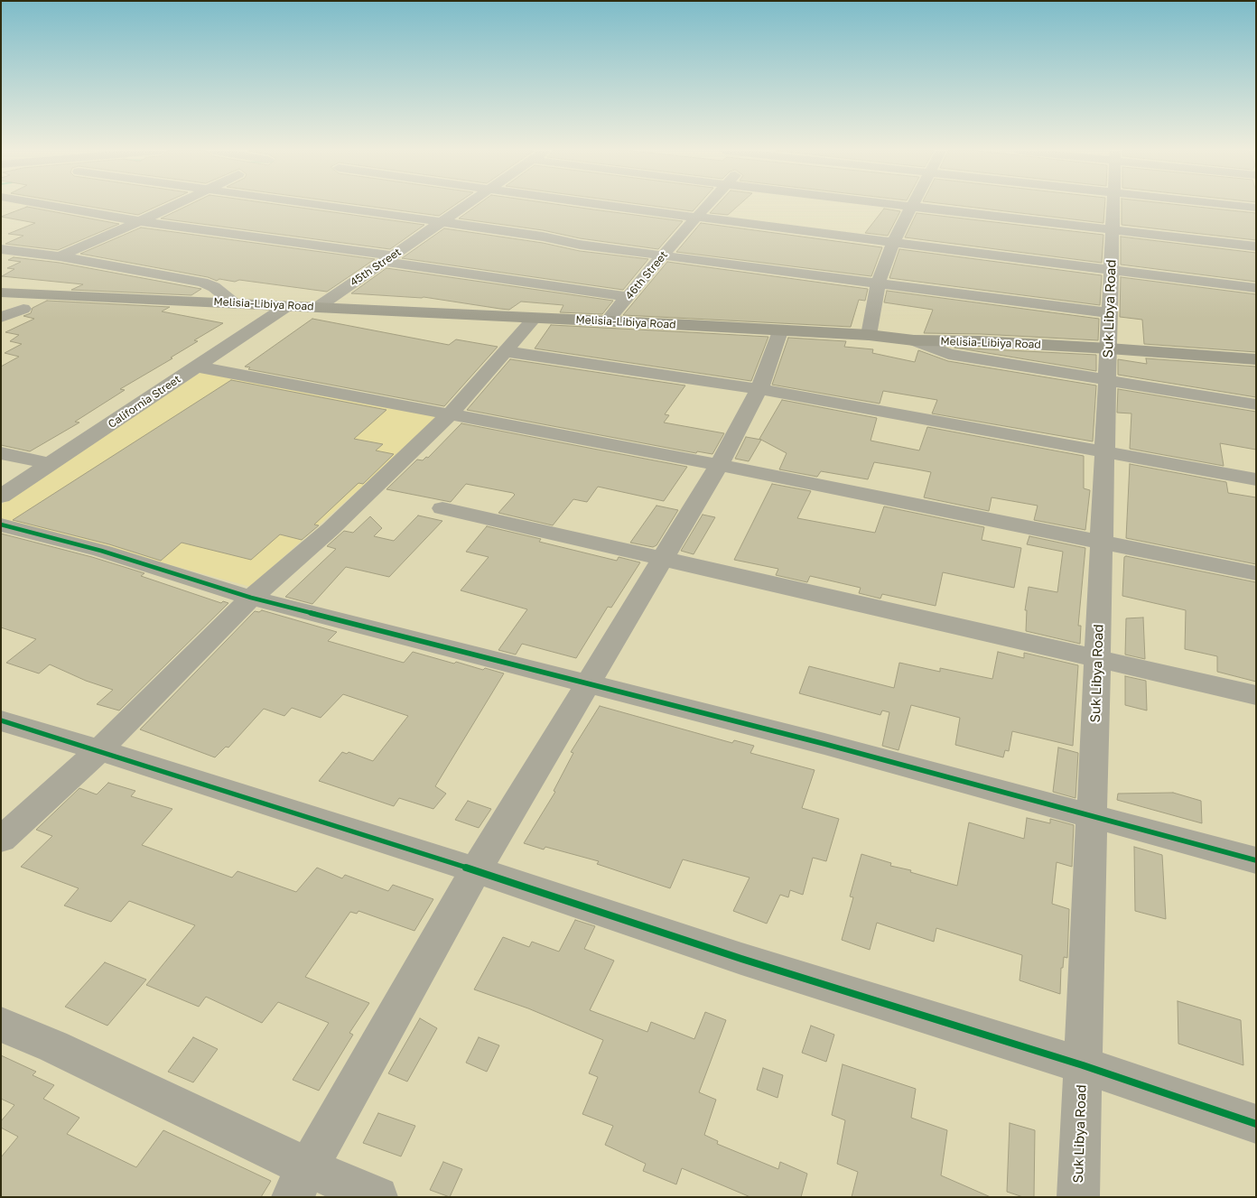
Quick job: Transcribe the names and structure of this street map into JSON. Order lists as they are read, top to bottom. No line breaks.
{"streets":{"main road":["Melisia-Libiya Road"],"street":["45th Street","46th Street","Suk Libya Road","California Street"]},"crossings":[["45th Street","Melisia-Libiya Road"],["46th Street","Melisia-Libiya Road"],["Melisia-Libiya Road","Suk Libya Road"],["Melisia-Libiya Road","California Street"]]}
